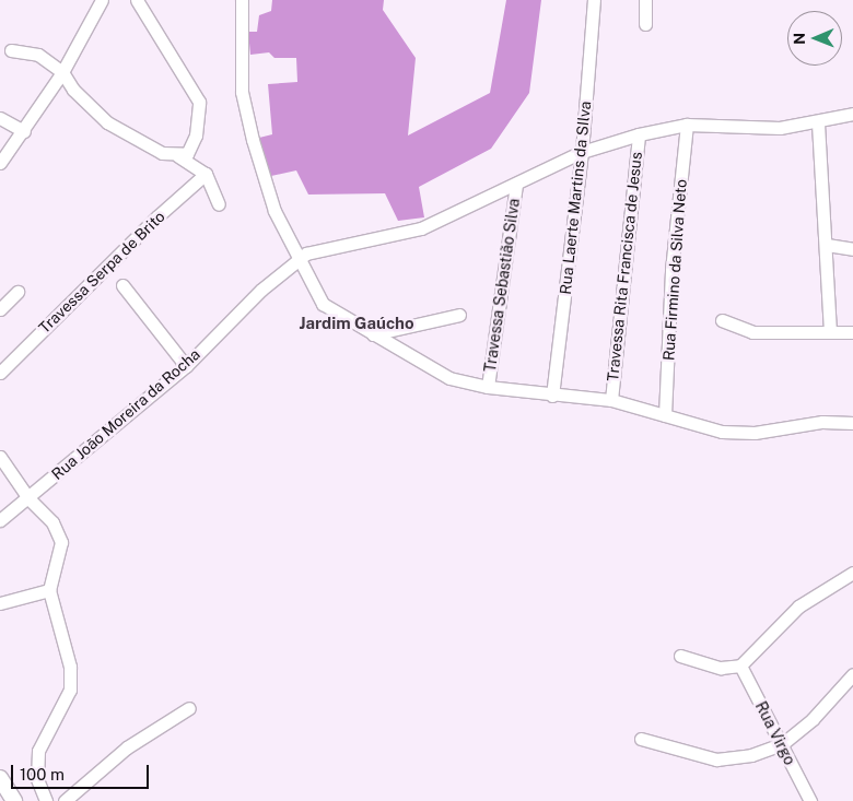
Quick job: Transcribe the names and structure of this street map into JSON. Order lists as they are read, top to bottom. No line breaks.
{"streets":{"street":["Rua Laerte Martins da SIlva","Travessa Rita Francisca de Jesus","Rua Firmino da Silva Neto","Travessa Serpa de Brito","Travessa Sebastião Silva","Rua João Moreira da Rocha","Rua Virgo"]},"crossings":[["Rua Laerte Martins da SIlva","Rua João Moreira da Rocha"],["Travessa Rita Francisca de Jesus","Rua João Moreira da Rocha"],["Rua Firmino da Silva Neto","Rua João Moreira da Rocha"],["Travessa Sebastião Silva","Rua João Moreira da Rocha"]],"districts":["Jardim Gaúcho"],"scale_bar":"100 m","north":"left"}
